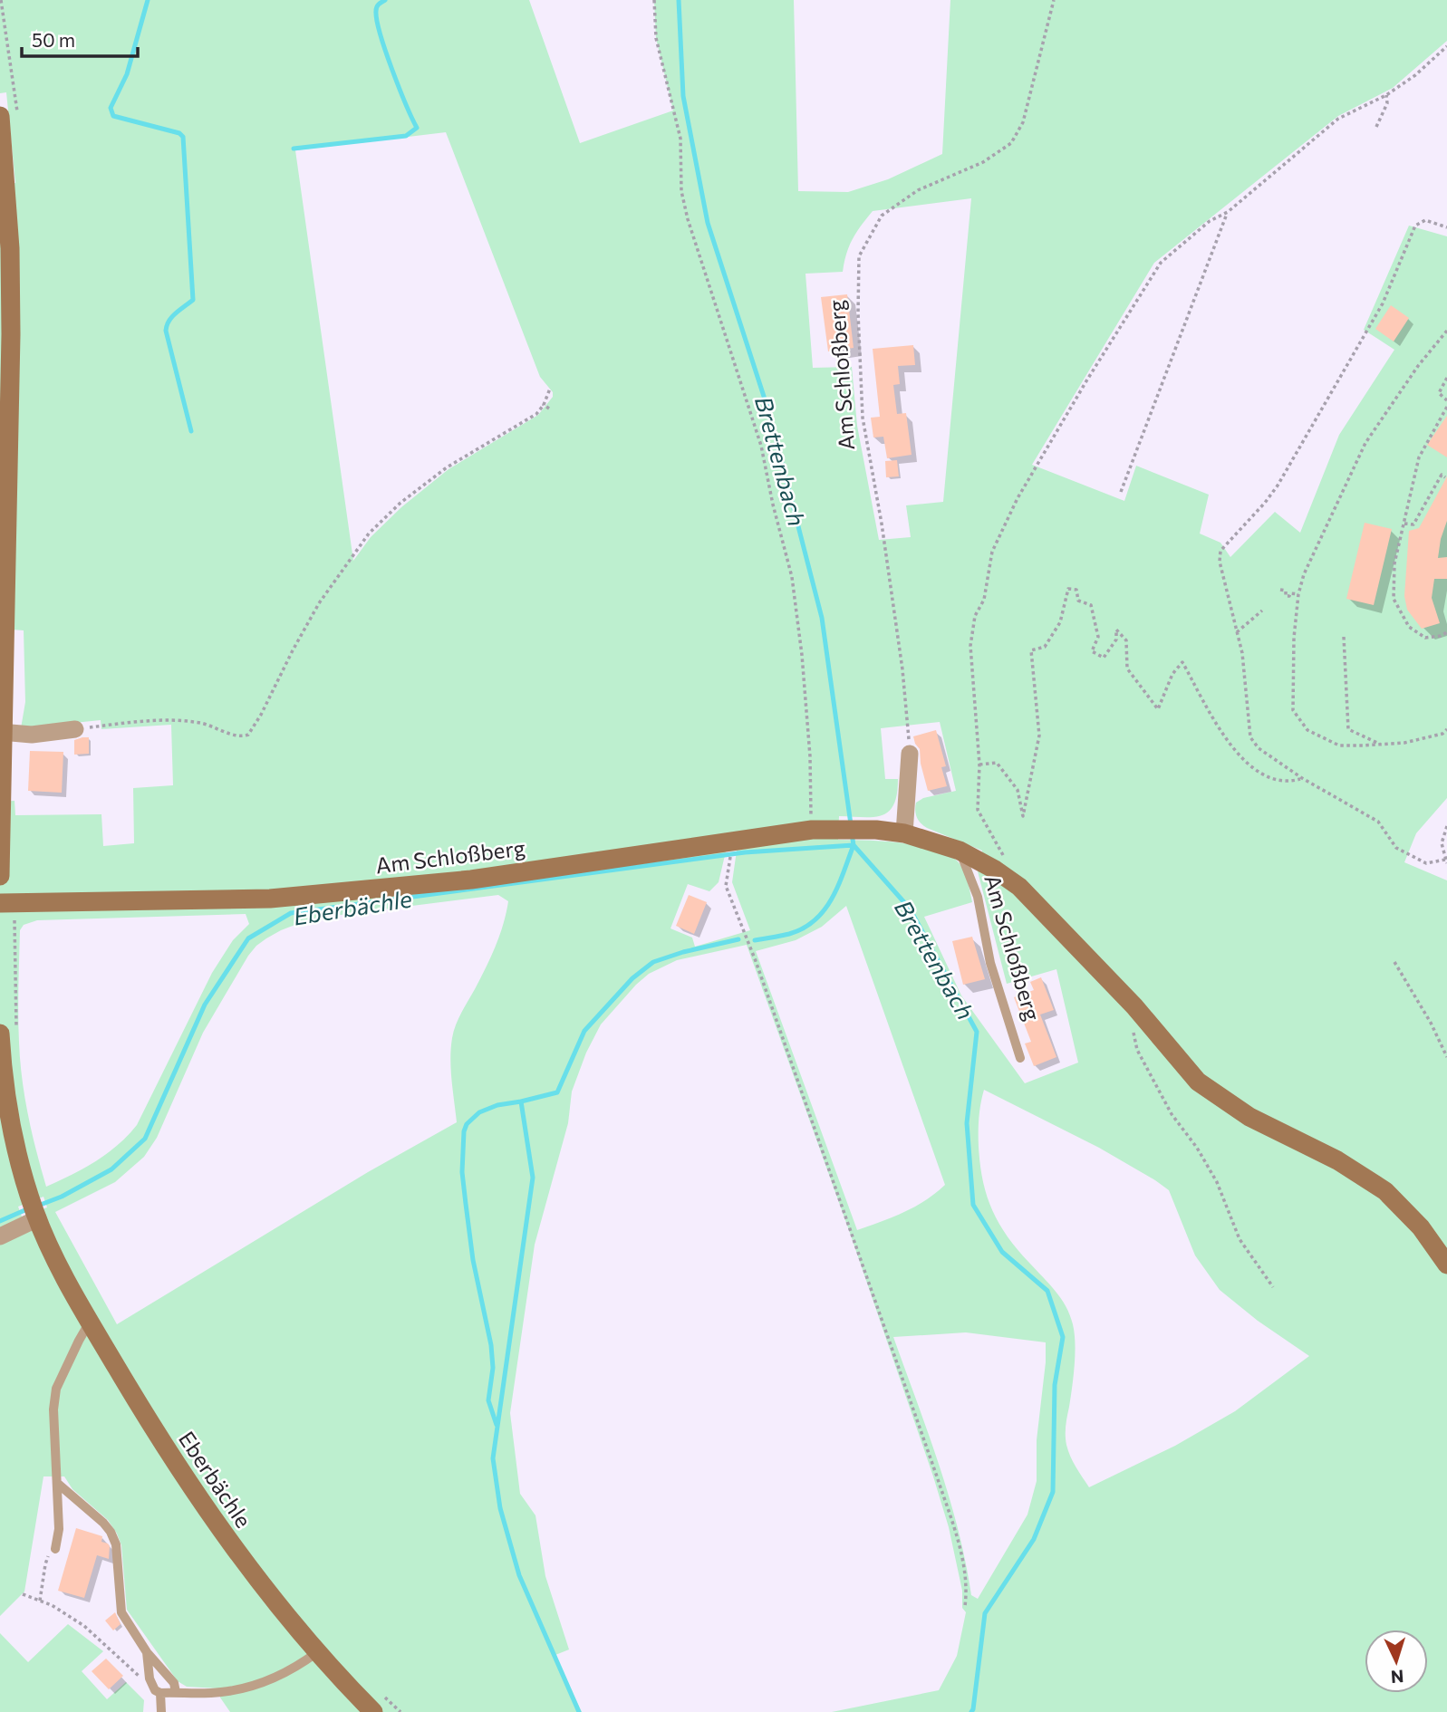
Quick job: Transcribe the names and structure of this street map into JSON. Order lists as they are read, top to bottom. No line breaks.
{"streets":{"street":["Am Schloßberg","Eberbächle"]},"water":["Brettenbach","Eberbächle"],"scale_bar":"50 m","north":"bottom"}
